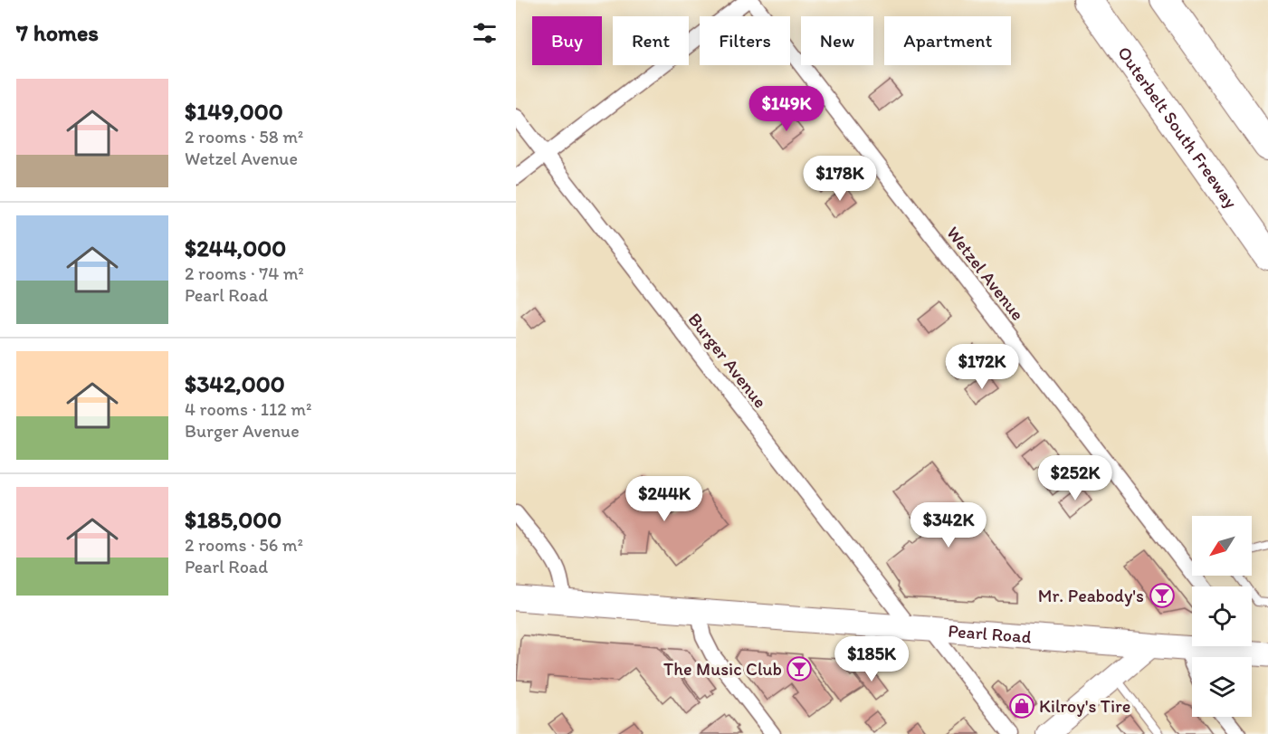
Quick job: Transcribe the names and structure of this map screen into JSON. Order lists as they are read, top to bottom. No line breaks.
{"streets":{"highway":["Outerbelt South Freeway"],"main road":["Pearl Road"],"street":["Wetzel Avenue","Burger Avenue"]},"crossings":[["Burger Avenue","Pearl Road"]],"places":{"bar":["Mr. Peabody's","The Music Club"],"shop":["Kilroy's Tire"]},"north":"bottom left","page":{"heading":"7 homes","chip":["Buy","Rent","Filters","New","Apartment"],"list":[{"name":"$149,000","note":"2 rooms · 58 m² · Wetzel Avenue"},{"name":"$244,000","note":"2 rooms · 74 m² · Pearl Road"},{"name":"$342,000","note":"4 rooms · 112 m² · Burger Avenue"},{"name":"$185,000","note":"2 rooms · 56 m² · Pearl Road"}],"price":["$149K","$178K","$172K","$252K","$244K","$342K","$185K"]}}
